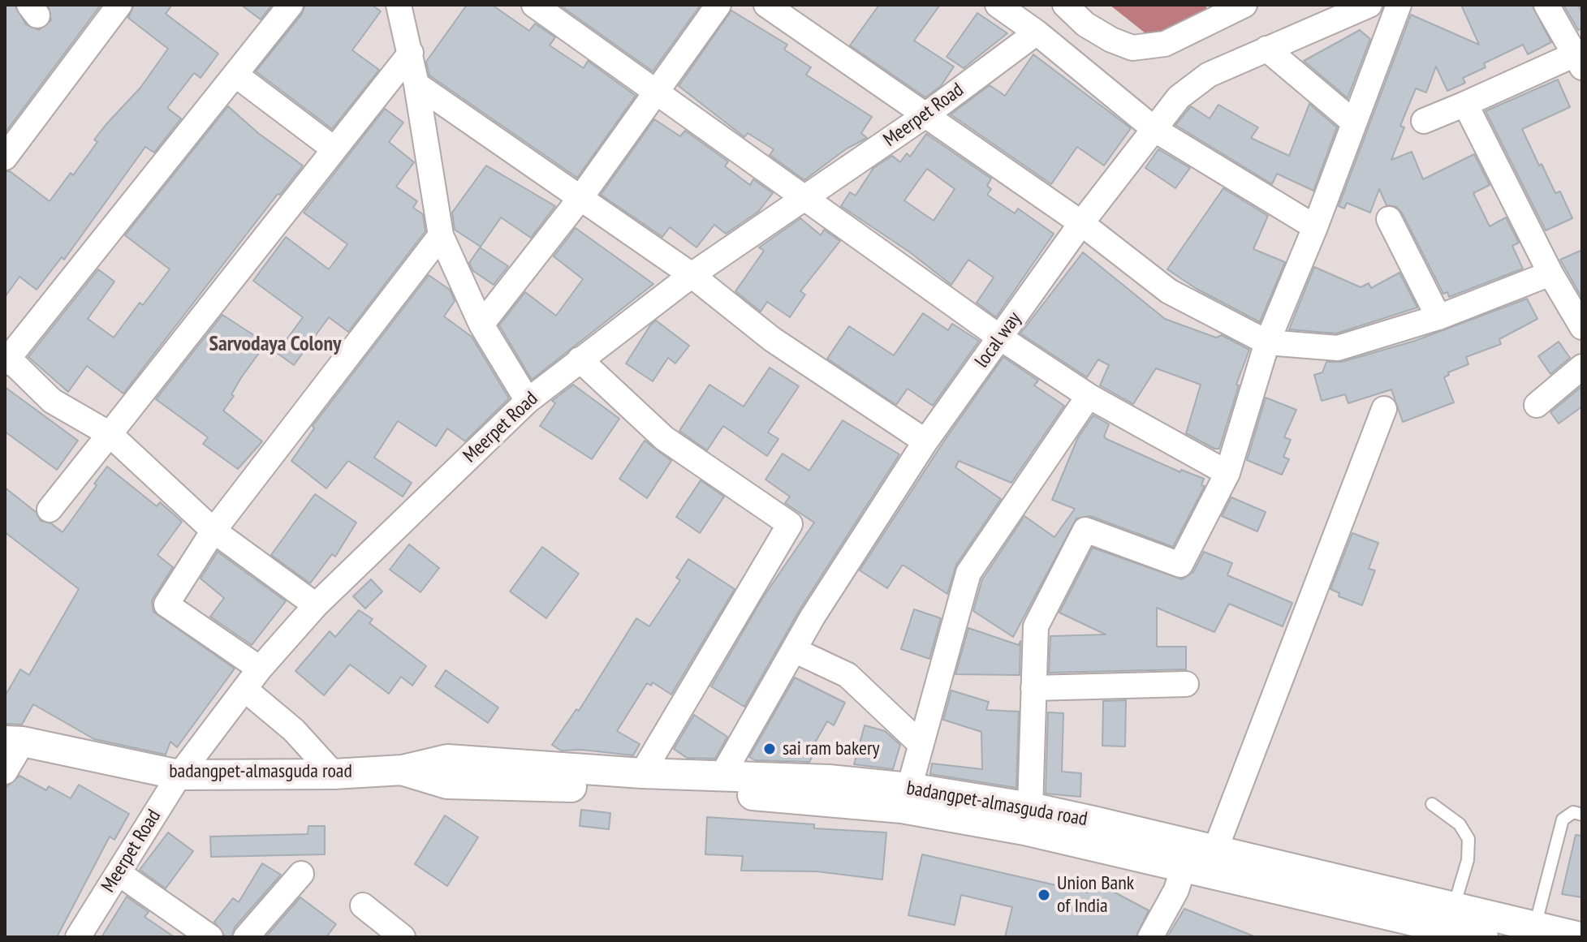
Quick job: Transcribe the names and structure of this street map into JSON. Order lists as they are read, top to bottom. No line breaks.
{"streets":{"street":["Meerpet Road","local way","badangpet-almasguda road"]},"crossings":[["Meerpet Road","badangpet-almasguda road"],["local way","badangpet-almasguda road"]],"districts":["Sarvodaya Colony"],"places":["sai ram bakery","Union Bank of India"]}
